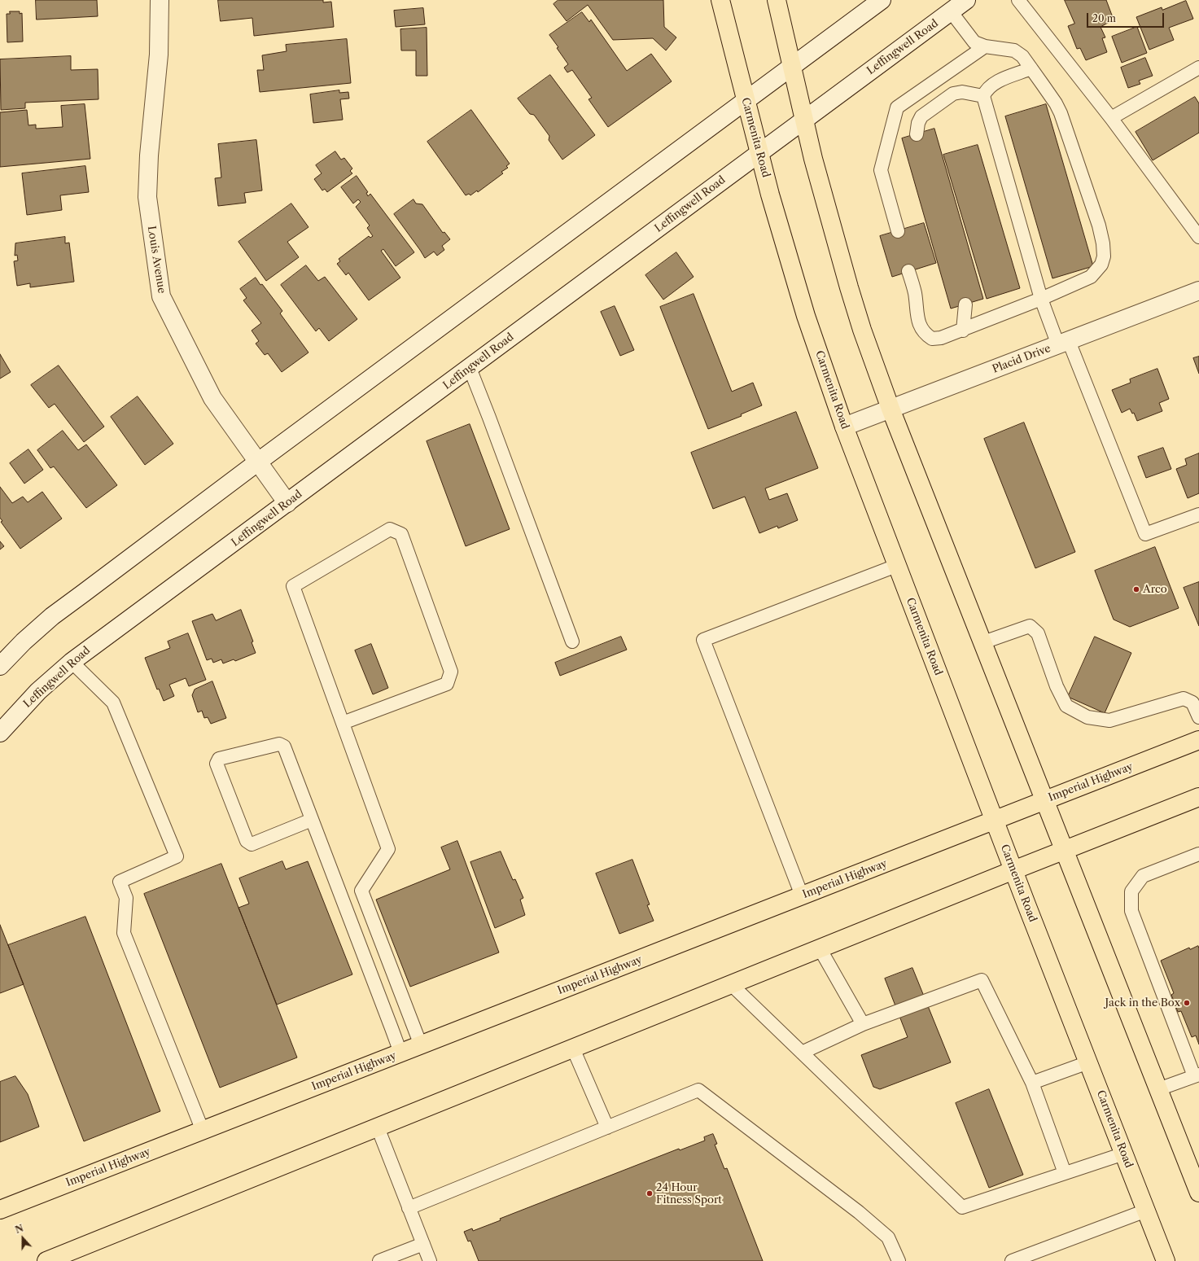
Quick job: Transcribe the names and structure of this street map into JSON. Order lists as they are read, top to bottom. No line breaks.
{"streets":{"main road":["Leffingwell Road","Carmenita Road","Louis Avenue","Placid Drive","Imperial Highway"]},"crossings":[["Leffingwell Road","Carmenita Road"],["Leffingwell Road","Louis Avenue"],["Carmenita Road","Placid Drive"],["Carmenita Road","Imperial Highway"]],"places":["Arco","Jack in the Box","24 Hour Fitness Sport"],"scale_bar":"20 m","north":"top"}
